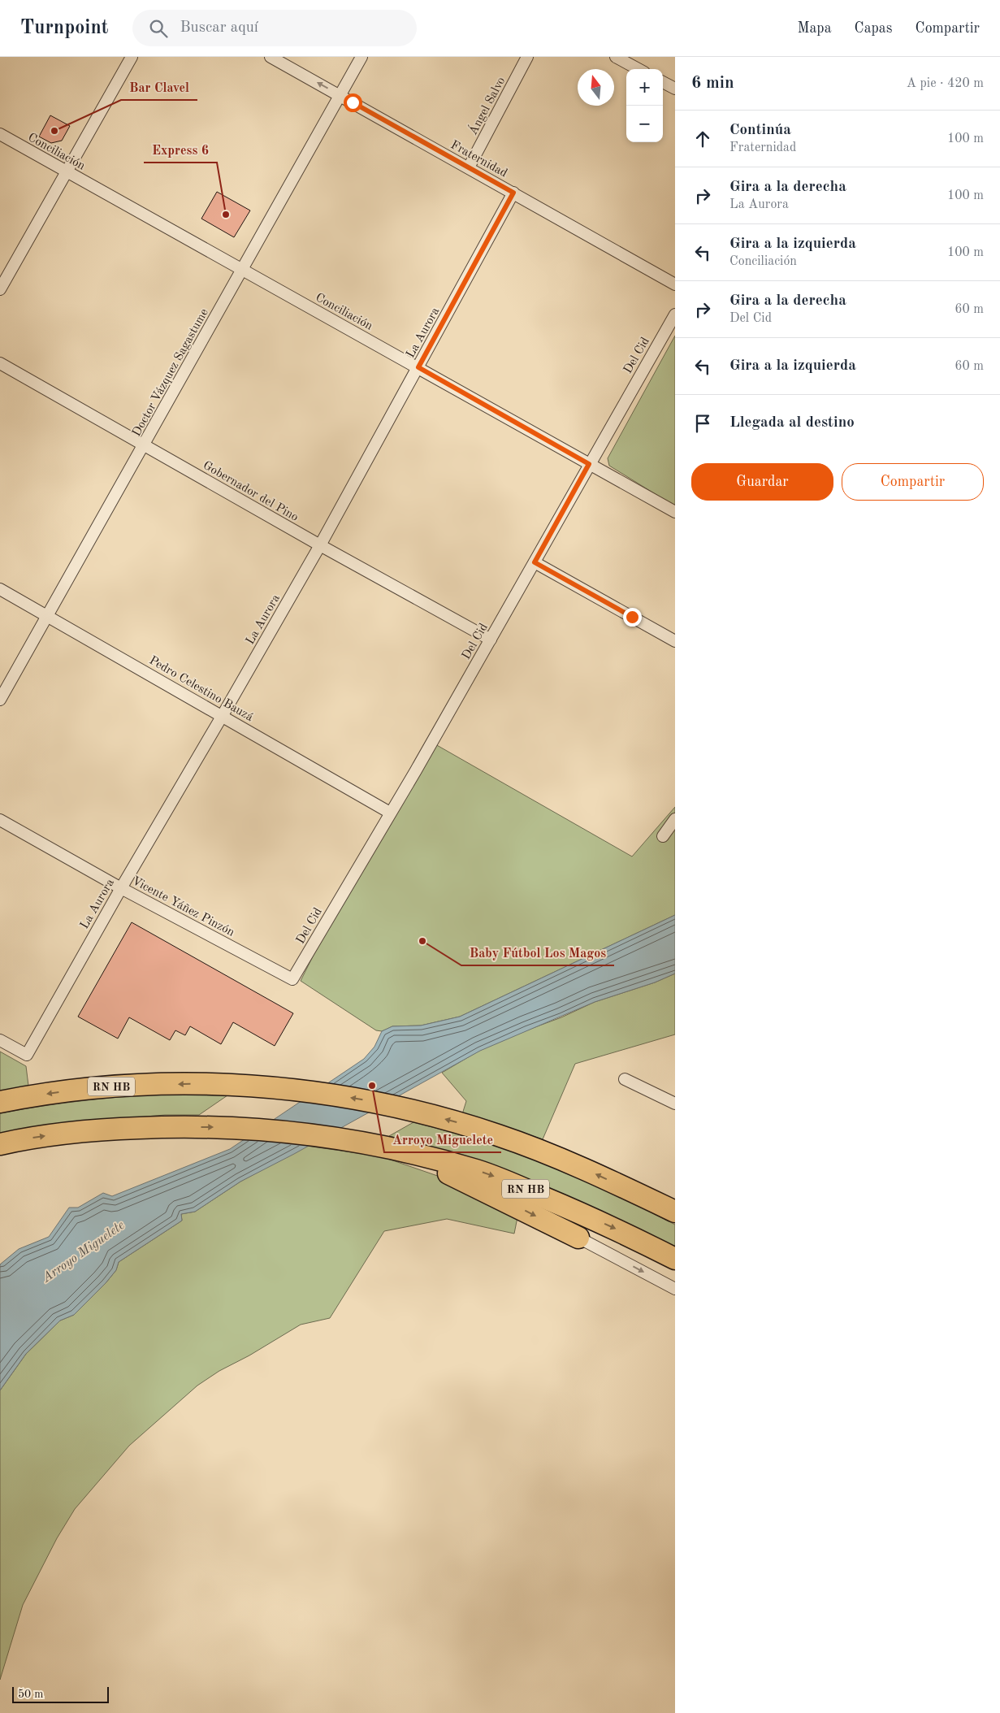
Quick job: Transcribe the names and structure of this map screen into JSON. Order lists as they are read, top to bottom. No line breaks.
{"streets":{"highway":["RN HB"],"street":["Ángel Salvo","Conciliación","Fraternidad","La Aurora","Del Cid","Doctor Vázquez Sagastume","Gobernador del Pino","Pedro Celestino Bauzá","Vicente Yáñez Pinzón"]},"crossings":[["Ángel Salvo","Fraternidad"],["Conciliación","La Aurora"],["Conciliación","Del Cid"],["Conciliación","Doctor Vázquez Sagastume"],["Fraternidad","La Aurora"],["Fraternidad","Doctor Vázquez Sagastume"],["La Aurora","Gobernador del Pino"],["La Aurora","Pedro Celestino Bauzá"],["La Aurora","Vicente Yáñez Pinzón"],["Del Cid","Gobernador del Pino"],["Del Cid","Pedro Celestino Bauzá"],["Del Cid","Vicente Yáñez Pinzón"],["Doctor Vázquez Sagastume","Gobernador del Pino"],["Doctor Vázquez Sagastume","Pedro Celestino Bauzá"]],"water":["Arroyo Miguelete"],"places":["Bar Clavel","Express 6","Baby Fútbol Los Magos","Arroyo Miguelete"],"scale_bar":"50 m","north":"top","page":{"header":"Turnpoint","search":"Buscar aquí","nav":["Mapa","Capas","Compartir"],"heading":["6 min","A pie · 420 m"],"map_buttons":["+","−"],"list":[["Continúa","Fraternidad","100 m"],["Gira a la derecha","La Aurora","100 m"],["Gira a la izquierda","Conciliación","100 m"],["Gira a la derecha","Del Cid","60 m"],["Gira a la izquierda","60 m"],"Llegada al destino"],"buttons":["Guardar","Compartir"],"scale":"50 m"}}
